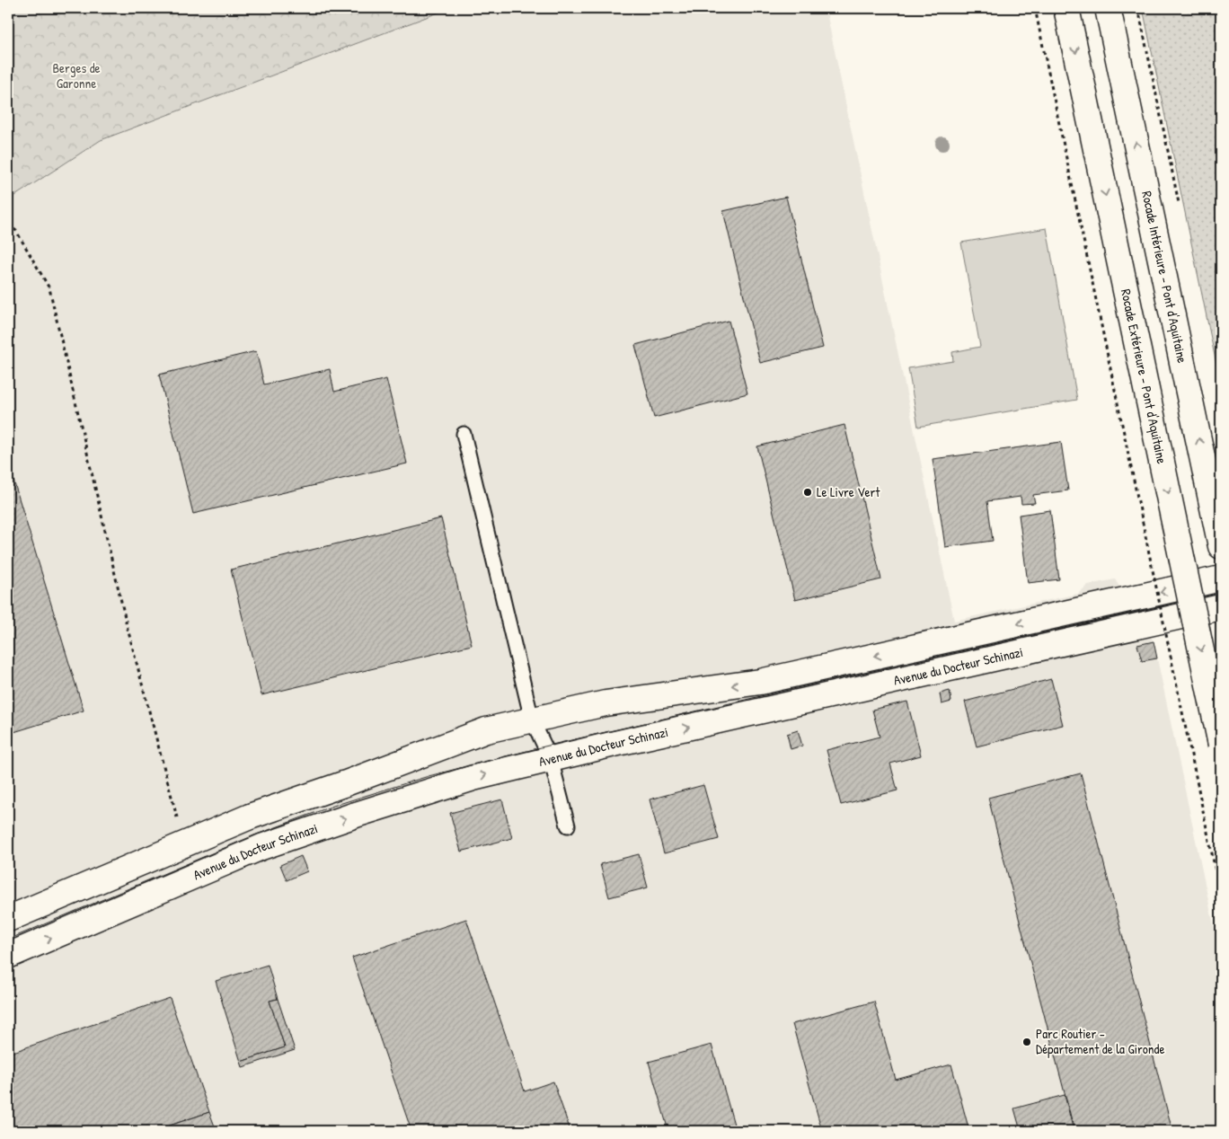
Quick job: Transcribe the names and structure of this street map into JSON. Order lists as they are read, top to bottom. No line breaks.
{"streets":{"main road":["Rocade Intérieure - Pont d'Aquitaine","Rocade Extérieure - Pont d'Aquitaine","Avenue du Docteur Schinazi"]},"one_way":["Rocade Intérieure - Pont d'Aquitaine","Rocade Extérieure - Pont d'Aquitaine"],"parks":["Berges de Garonne"],"places":["Le Livre Vert","Parc Routier - Département de la Gironde"]}
